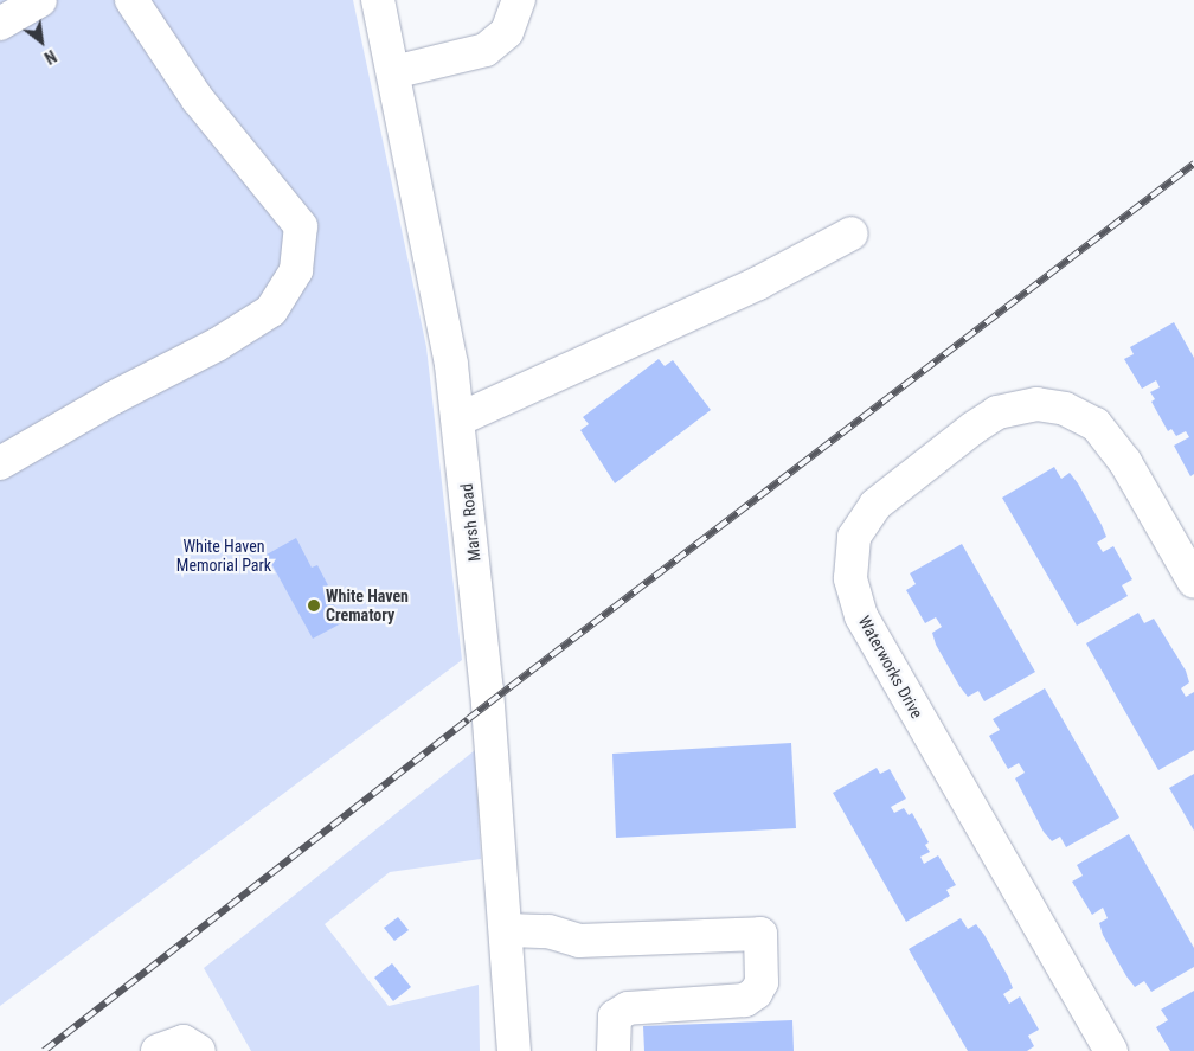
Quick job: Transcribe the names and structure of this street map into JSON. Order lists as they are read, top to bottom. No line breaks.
{"streets":{"street":["Marsh Road","Waterworks Drive"]},"parks":["White Haven Memorial Park"],"places":["White Haven Crematory"],"north":"bottom right"}
